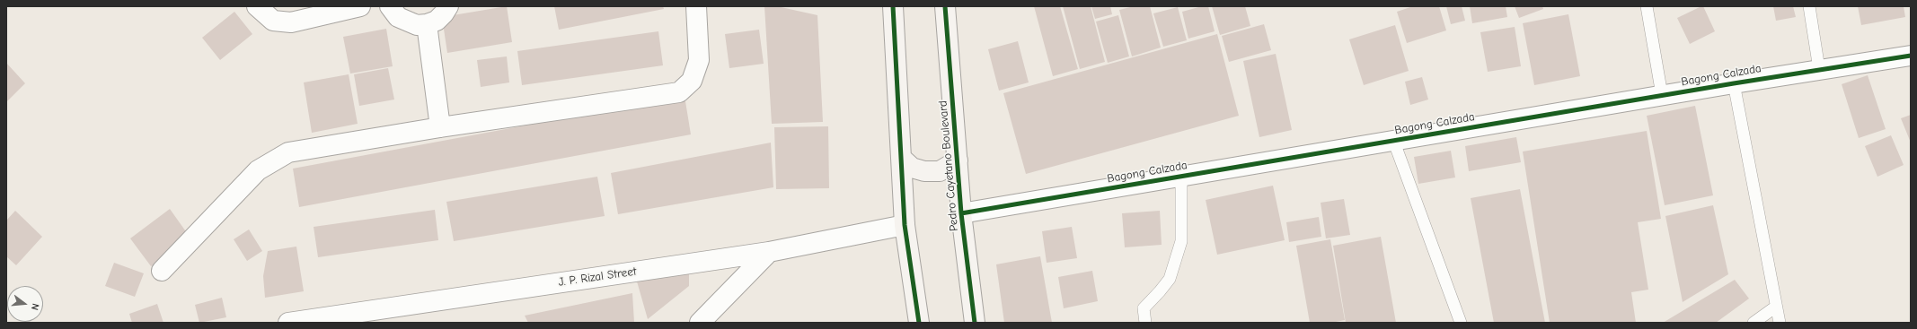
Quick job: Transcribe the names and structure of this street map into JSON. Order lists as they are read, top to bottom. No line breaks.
{"streets":{"main road":["Pedro Cayetano Boulevard"],"street":["Bagong Calzada","J. P. Rizal Street"]},"crossings":[["Bagong Calzada","Pedro Cayetano Boulevard"]],"north":"right"}
